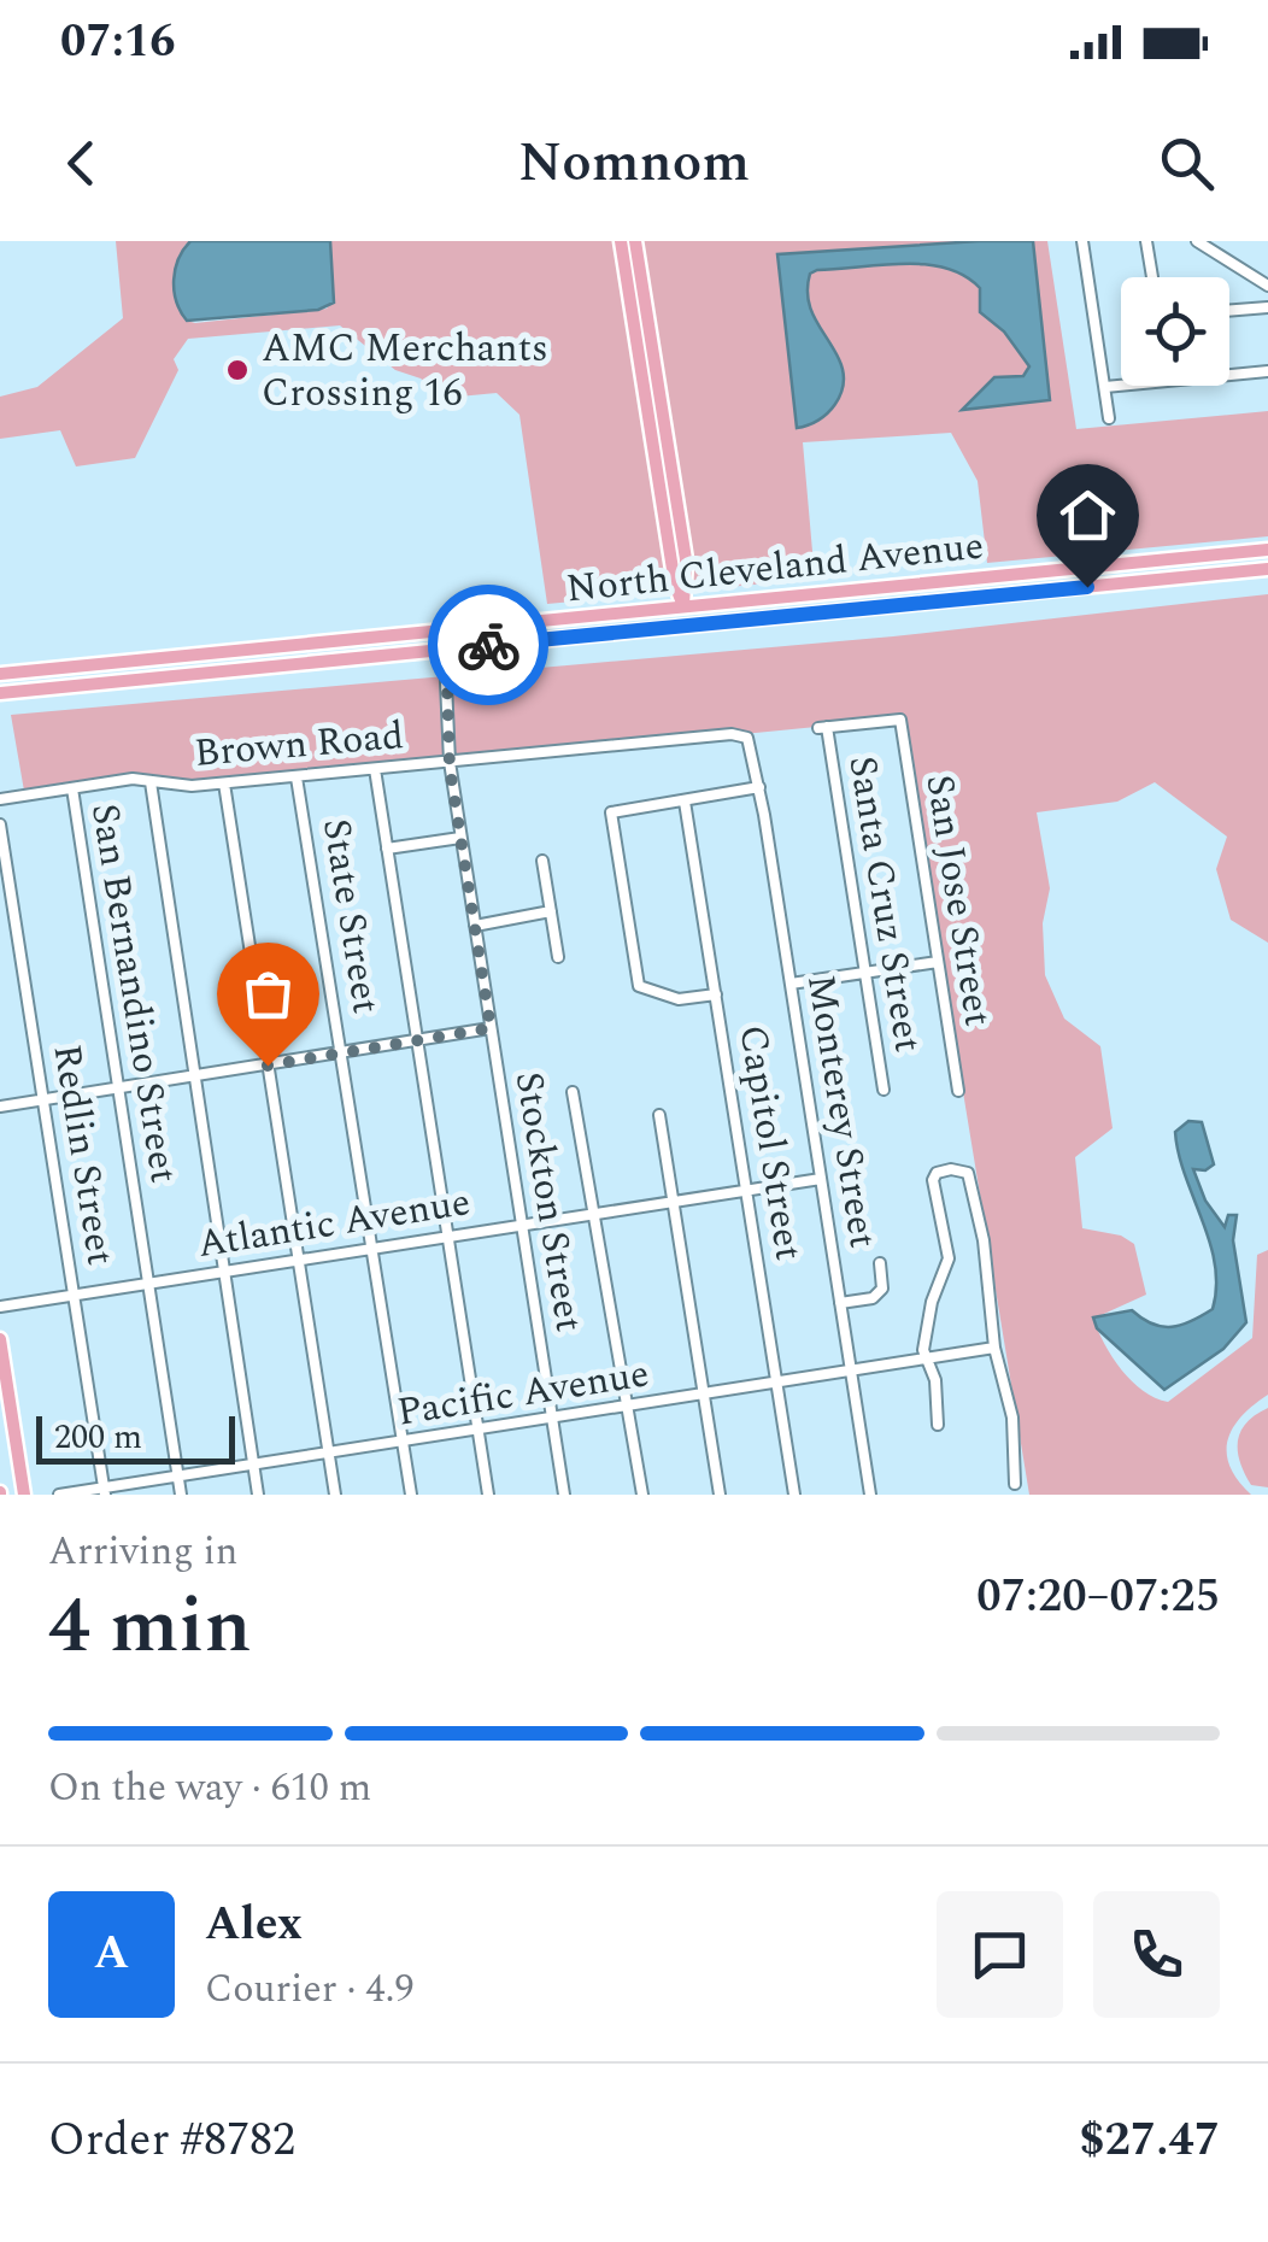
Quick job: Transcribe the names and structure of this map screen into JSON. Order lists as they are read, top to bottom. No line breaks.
{"streets":{"main road":["North Cleveland Avenue"],"street":["Brown Road","San Jose Street","Santa Cruz Street","State Street","San Bernandino Street","Monterey Street","Capitol Street","Redlin Street","Stockton Street","Atlantic Avenue","Pacific Avenue"]},"crossings":[["North Cleveland Avenue","Stockton Street"],["Brown Road","State Street"],["Brown Road","San Bernandino Street"],["Brown Road","Monterey Street"],["Brown Road","Stockton Street"],["San Jose Street","Santa Cruz Street"],["State Street","Atlantic Avenue"],["State Street","Pacific Avenue"],["San Bernandino Street","Atlantic Avenue"],["San Bernandino Street","Pacific Avenue"],["Monterey Street","Atlantic Avenue"],["Monterey Street","Pacific Avenue"],["Capitol Street","Atlantic Avenue"],["Capitol Street","Pacific Avenue"],["Redlin Street","Atlantic Avenue"],["Redlin Street","Pacific Avenue"],["Stockton Street","Atlantic Avenue"],["Stockton Street","Pacific Avenue"]],"places":["AMC Merchants Crossing 16"],"scale_bar":"200 m","page":{"status":"07:16","header":"Nomnom","scale":"200 m","heading":["4 min","Arriving in","07:20–07:25"],"panel":["Alex","Courier · 4.9","Order #8782","$27.47"],"bar":"On the way · 610 m","round":"A"}}
